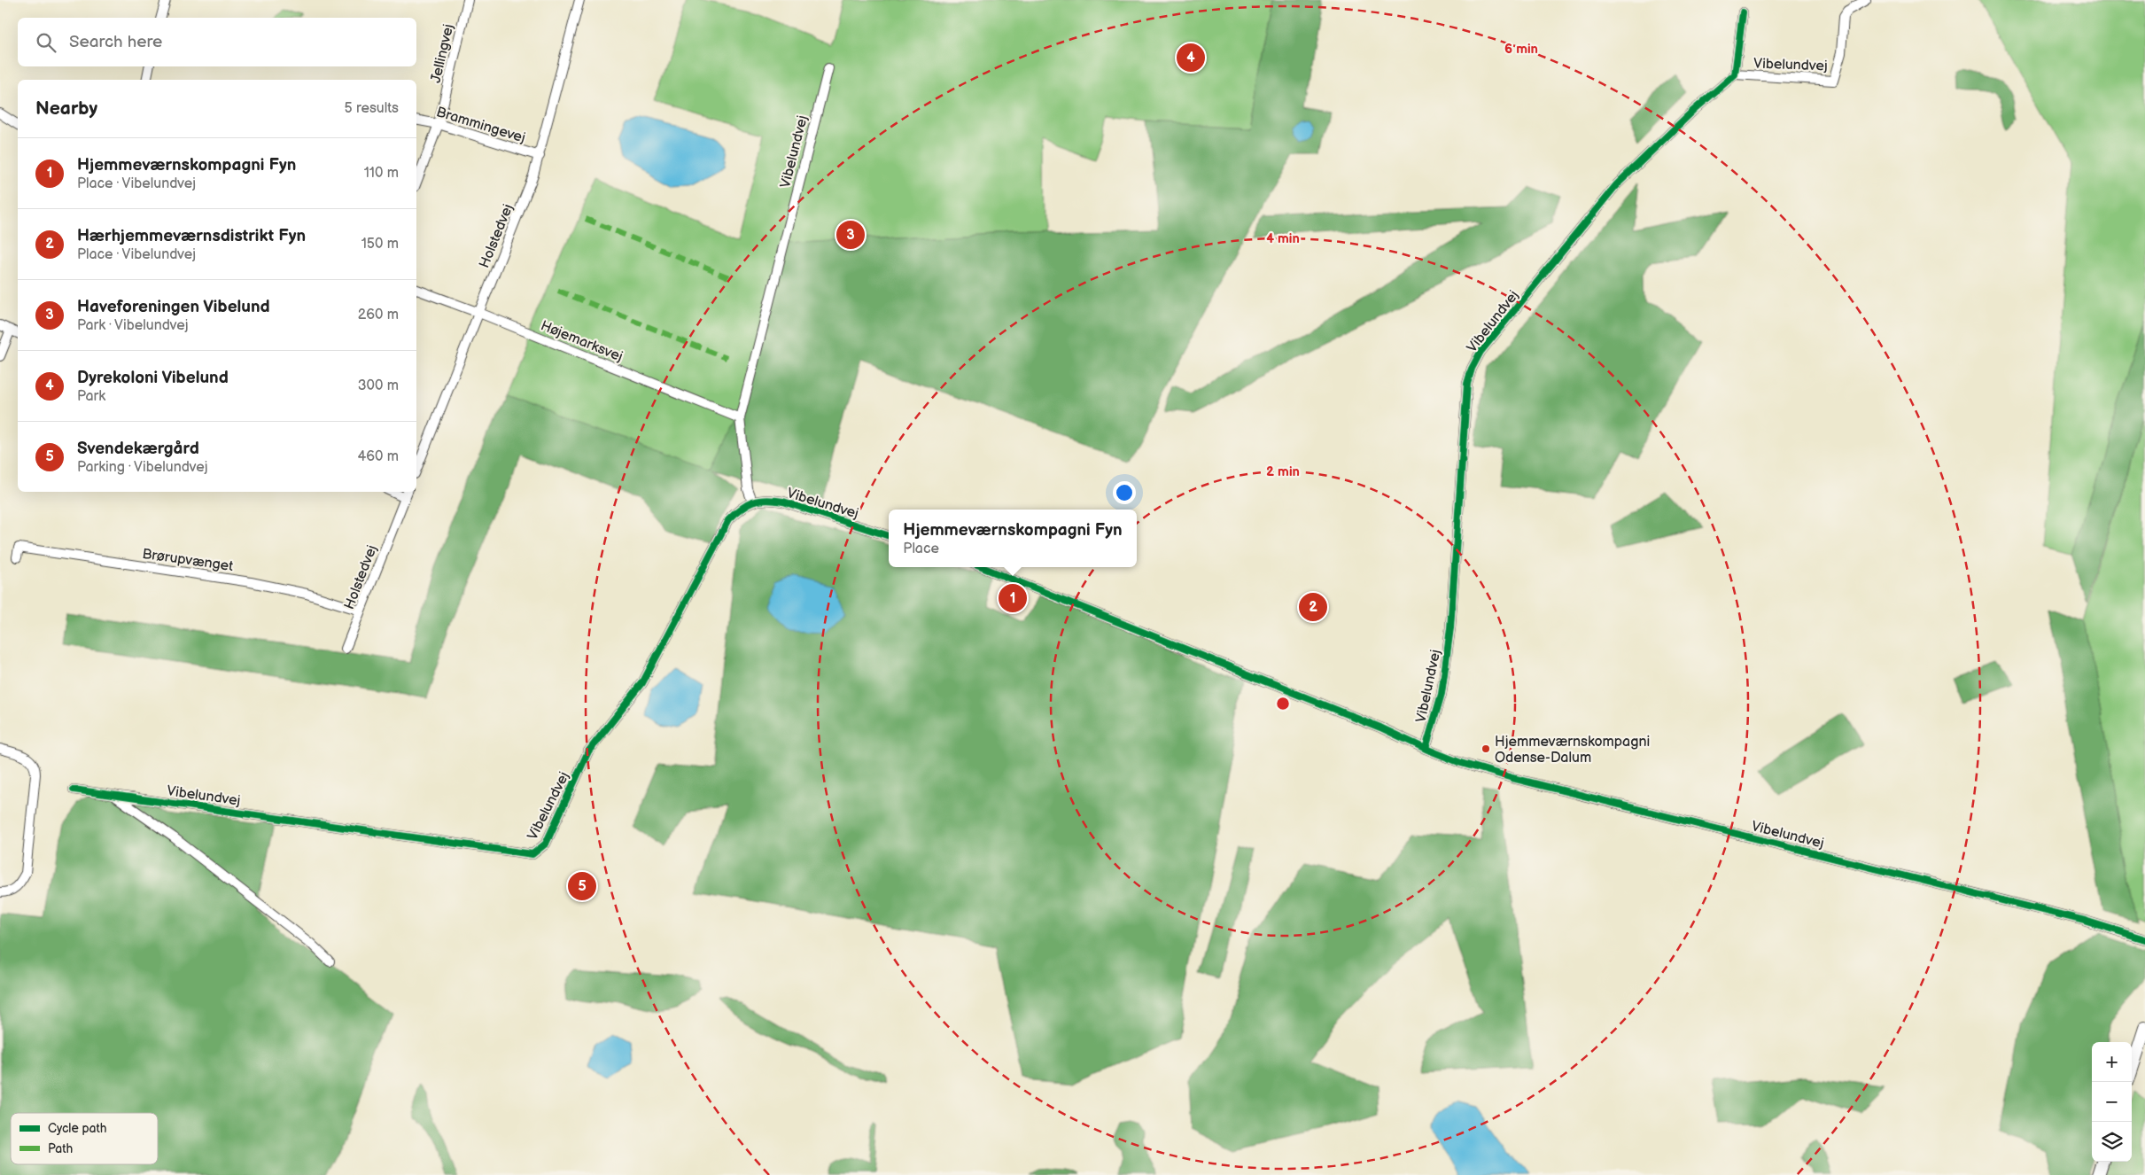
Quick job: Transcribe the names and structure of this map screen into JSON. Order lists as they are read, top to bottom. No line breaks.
{"streets":{"street":["Jellingvej","Vibelundvej","Brammingevej","Holstedvej","Højemarksvej","Brørupvænget"]},"crossings":[["Jellingvej","Brammingevej"],["Vibelundvej","Højemarksvej"],["Brammingevej","Holstedvej"],["Holstedvej","Højemarksvej"],["Holstedvej","Brørupvænget"]],"places":["Hjemmeværnskompagni Odense-Dalum"],"legend":["Cycle path","Path"],"page":{"search":"Search here","pins":["4","3","1","2","5"],"heading":["Nearby","5 results"],"list":[{"mark":"1","name":"Hjemmeværnskompagni Fyn","note":"Place · Vibelundvej","value":"110 m"},{"mark":"2","name":"Hærhjemmeværnsdistrikt Fyn","note":"Place · Vibelundvej","value":"150 m"},{"mark":"3","name":"Haveforeningen Vibelund","note":"Park · Vibelundvej","value":"260 m"},{"mark":"4","name":"Dyrekoloni Vibelund","note":"Park","value":"300 m"},{"mark":"5","name":"Svendekærgård","note":"Parking · Vibelundvej","value":"460 m"}],"popup":["Hjemmeværnskompagni Fyn","Place"],"map_buttons":["+","−"]},"rings":["6 min","4 min","2 min"]}
